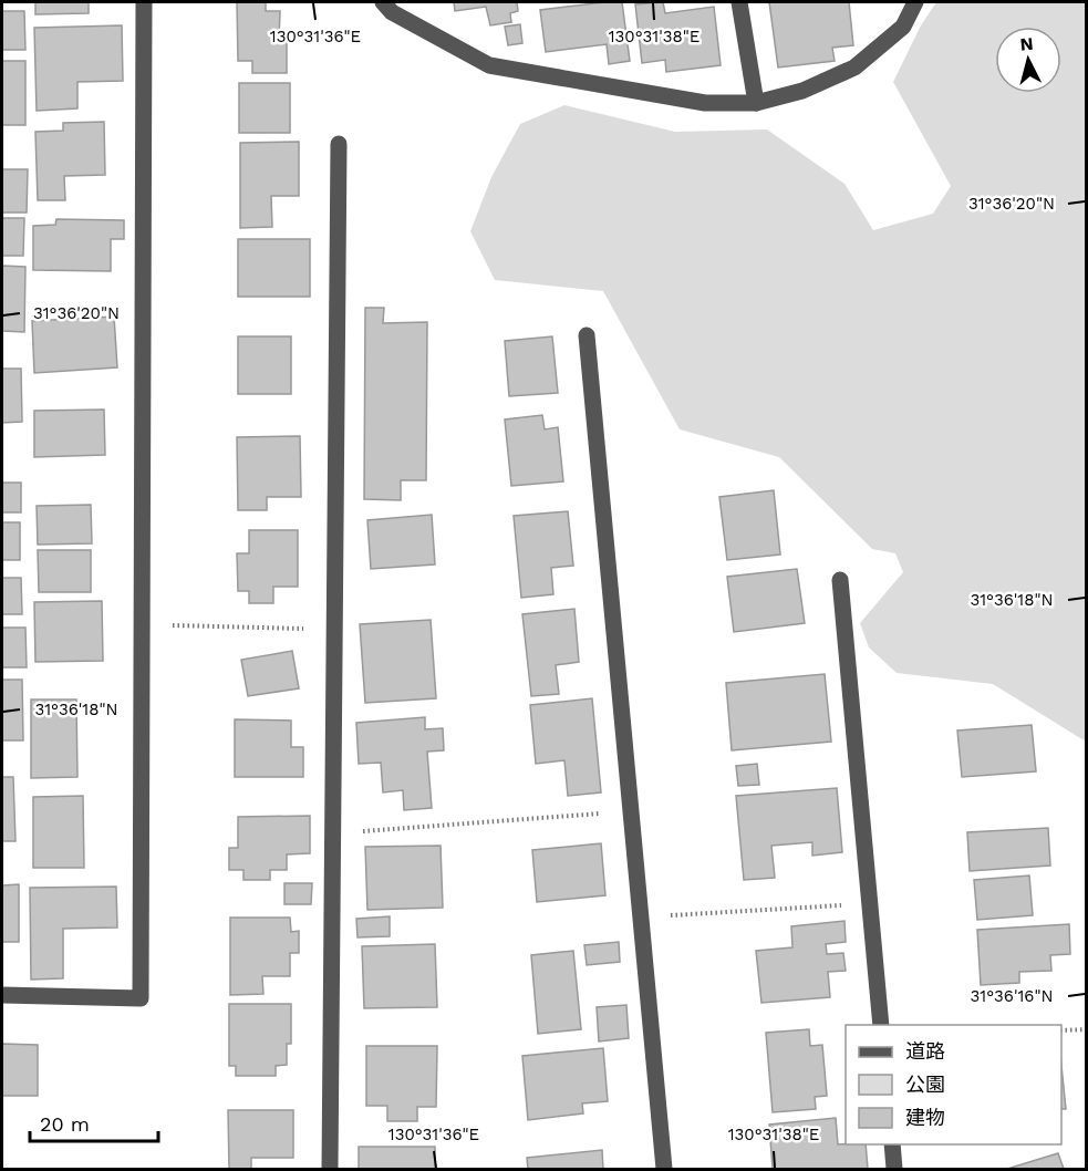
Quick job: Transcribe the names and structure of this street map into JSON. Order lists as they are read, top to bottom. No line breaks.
{"legend":["道路","公園","建物"],"scale_bar":"20 m","north":"top","coordinates":["130°31'36\"E","130°31'38\"E","31°36'20\"N","31°36'18\"N","31°36'16\"N"]}
